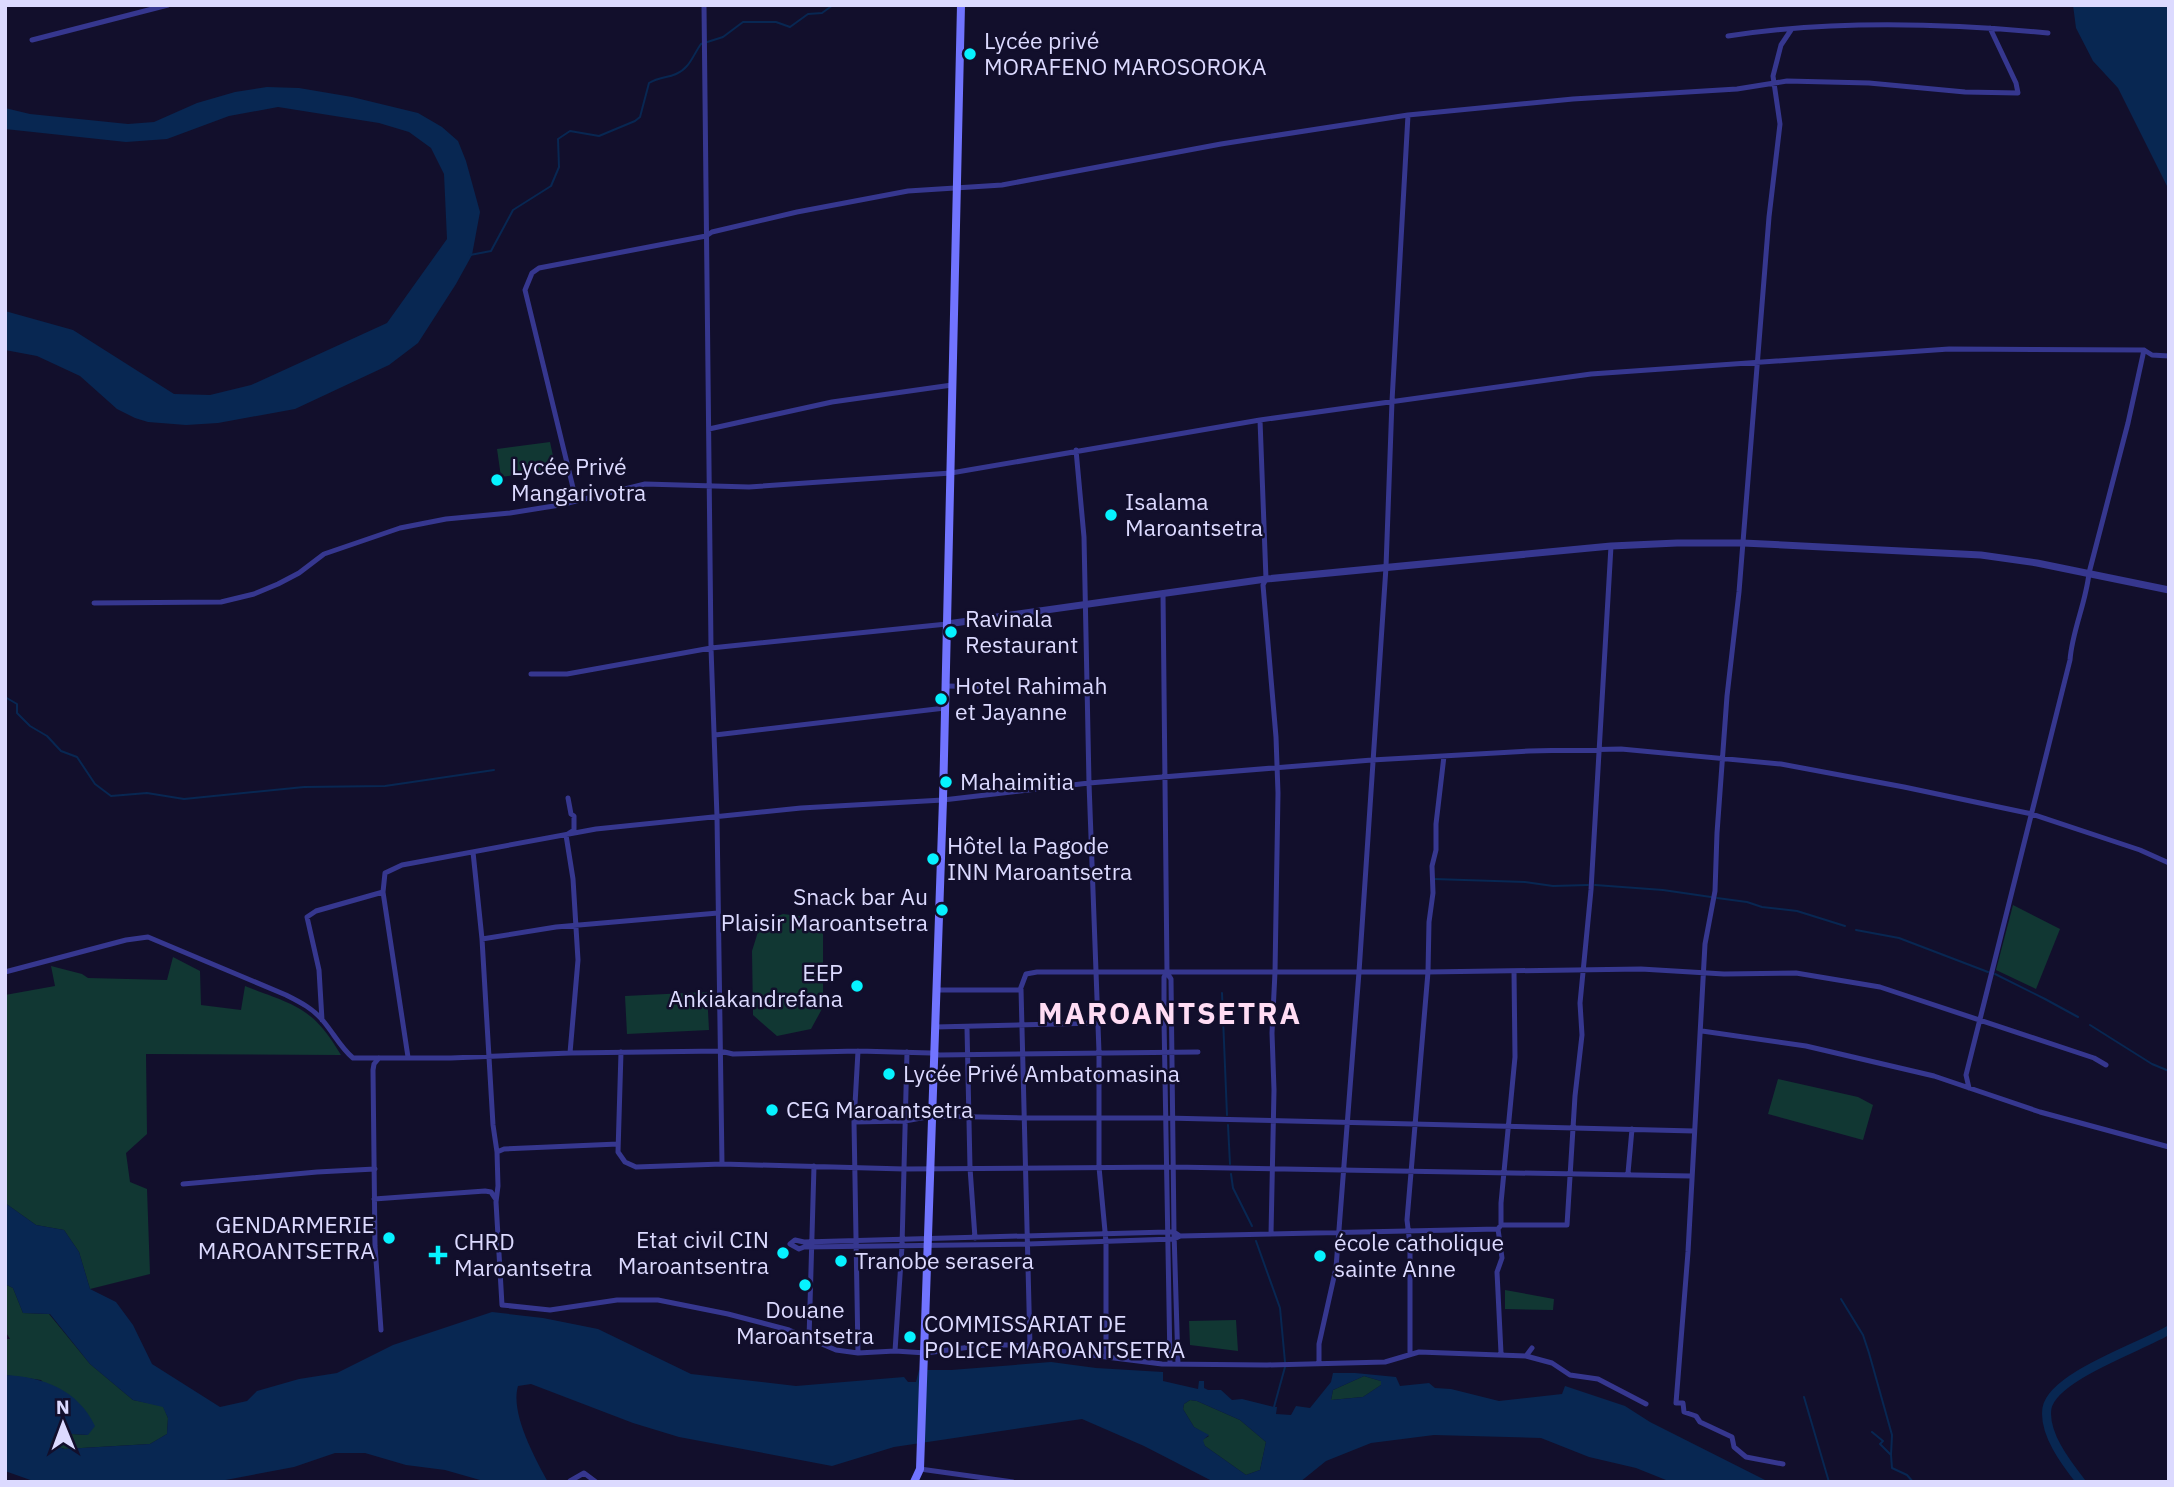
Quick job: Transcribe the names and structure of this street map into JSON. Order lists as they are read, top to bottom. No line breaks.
{"districts":["MAROANTSETRA"],"places":{"other":["Lycée privé MORAFENO MAROSOROKA","Lycée Privé Mangarivotra","Isalama Maroantsetra","Ravinala Restaurant","Hotel Rahimah et Jayanne","Mahaimitia","Hôtel la Pagode INN Maroantsetra","Snack bar Au Plaisir Maroantsetra","EEP Ankiakandrefana","Lycée Privé Ambatomasina","CEG Maroantsetra","GENDARMERIE MAROANTSETRA","Etat civil CIN Maroantsentra","école catholique sainte Anne","Tranobe serasera","Douane Maroantsetra","COMMISSARIAT DE POLICE MAROANTSETRA"],"health":["CHRD Maroantsetra"]},"north":"top"}
